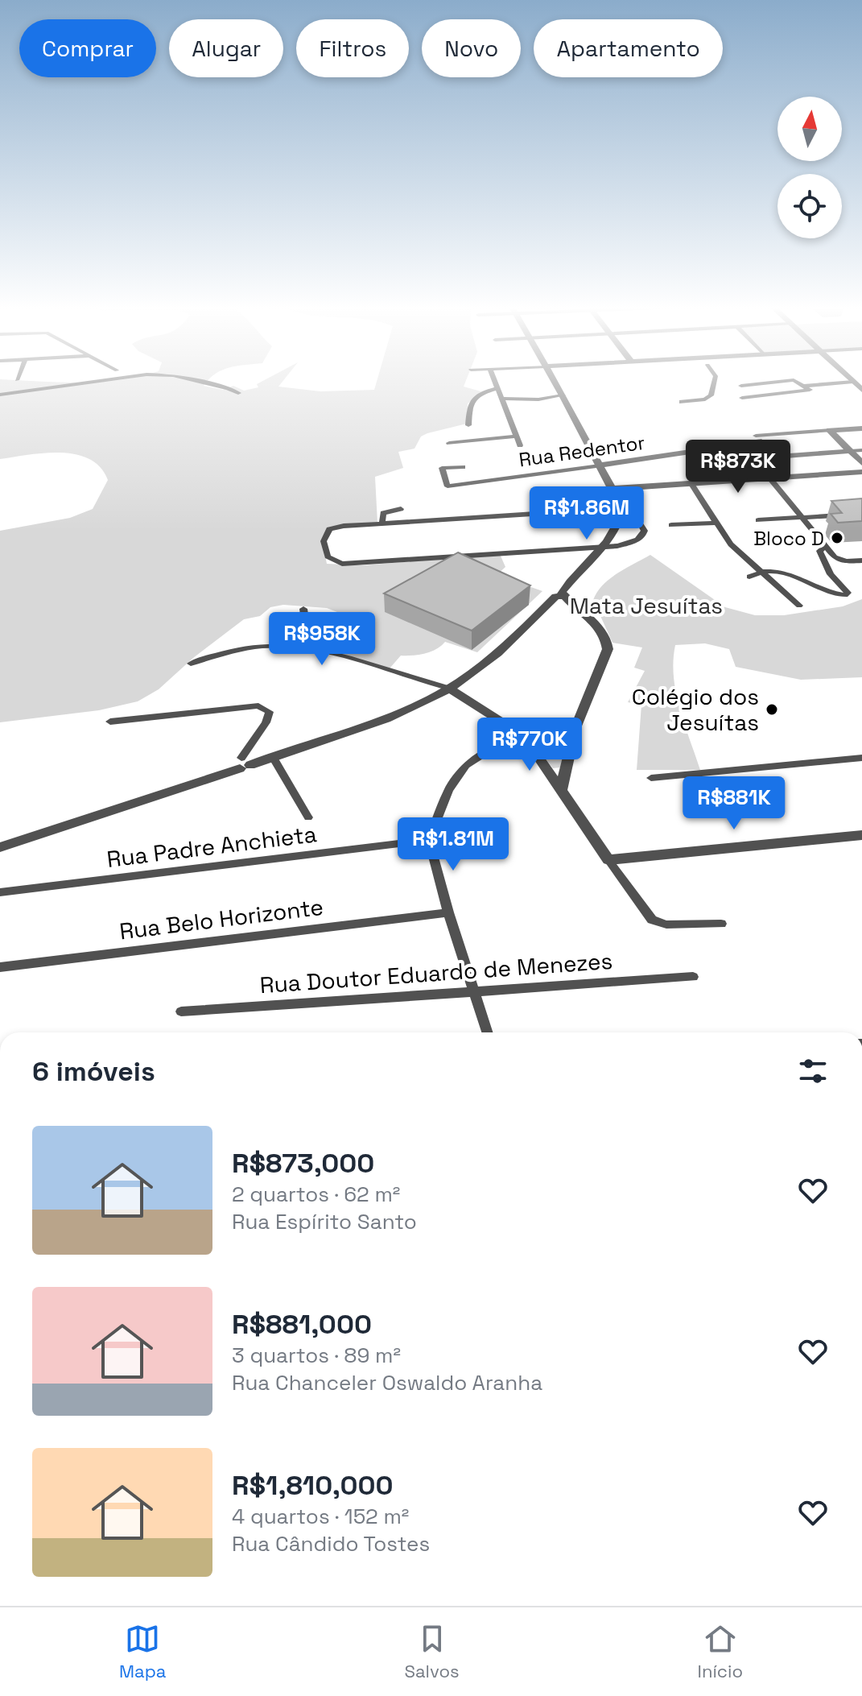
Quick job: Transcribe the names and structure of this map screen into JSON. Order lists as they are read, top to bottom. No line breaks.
{"streets":{"street":["Rua Redentor","Rua Padre Anchieta","Rua Belo Horizonte","Rua Doutor Eduardo de Menezes"]},"parks":["Mata Jesuítas"],"places":["Bloco D","Colégio dos Jesuítas"],"north":"top","page":{"chip":["Comprar","Alugar","Filtros","Novo","Apartamento"],"price":["R$873K","R$1.86M","R$958K","R$770K","R$881K","R$1.81M"],"heading":"6 imóveis","list":[{"name":"R$873,000","note":"2 quartos · 62 m² · Rua Espírito Santo"},{"name":"R$881,000","note":"3 quartos · 89 m² · Rua Chanceler Oswaldo Aranha"},{"name":"R$1,810,000","note":"4 quartos · 152 m² · Rua Cândido Tostes"}],"tabs":["Mapa","Salvos","Início"]}}
